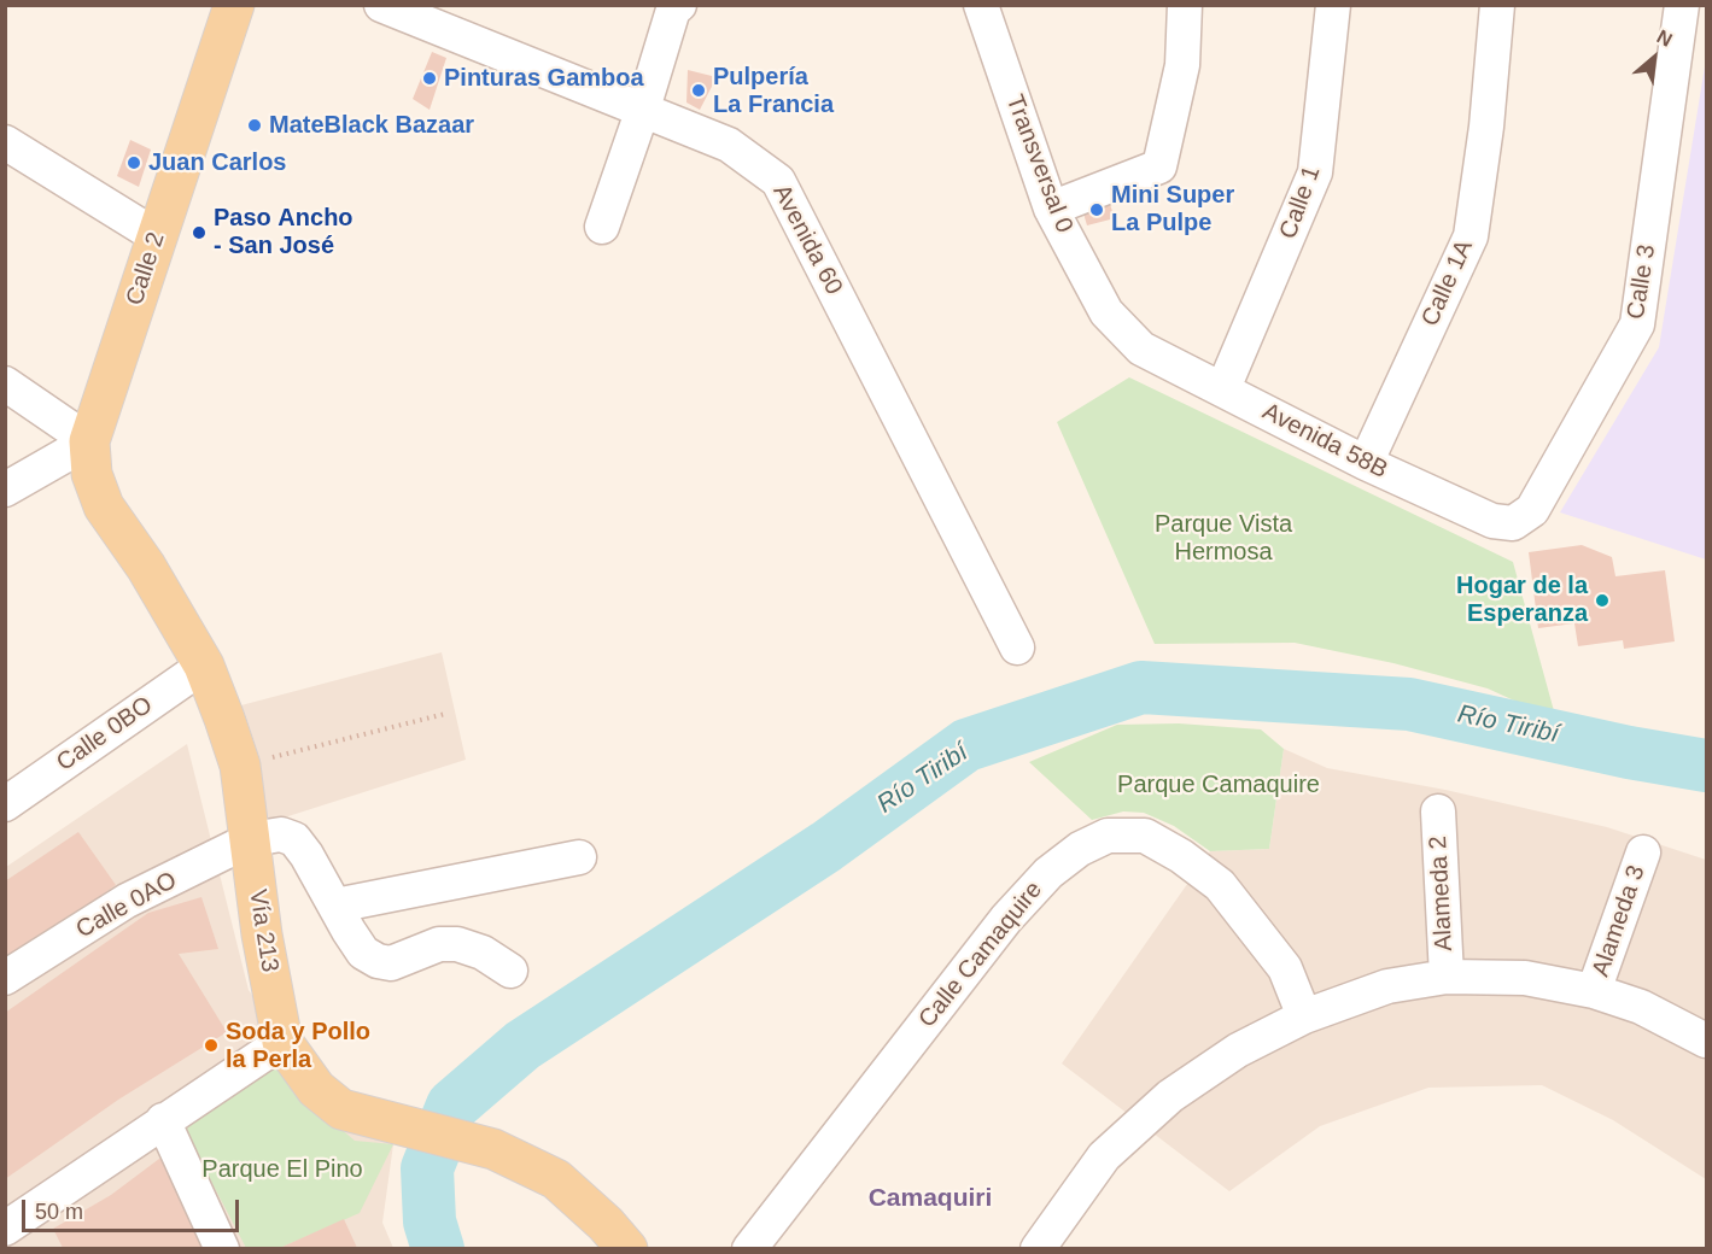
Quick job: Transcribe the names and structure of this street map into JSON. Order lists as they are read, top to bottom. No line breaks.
{"streets":{"main road":["Calle 2","Vía 213"],"street":["Transversal 0","Calle 1","Avenida 60","Calle 3","Calle 1A","Avenida 58B","Calle 0BO","Alameda 2","Calle 0AO","Alameda 3","Calle Camaquire"]},"crossings":[["Transversal 0","Avenida 58B"],["Calle 1","Avenida 58B"],["Calle 2","Vía 213"],["Calle 3","Avenida 58B"],["Calle 1A","Avenida 58B"],["Calle 0BO","Vía 213"],["Calle 0AO","Vía 213"]],"districts":["Camaquiri"],"water":["Río Tiribí"],"parks":["Parque Vista Hermosa","Parque Camaquire","Parque El Pino"],"places":["Pinturas Gamboa","Pulpería La Francia","MateBlack Bazaar","Juan Carlos","Mini Super La Pulpe","Paso Ancho - San José","Hogar de la Esperanza","Soda y Pollo la Perla"],"scale_bar":"50 m","north":"top right"}
